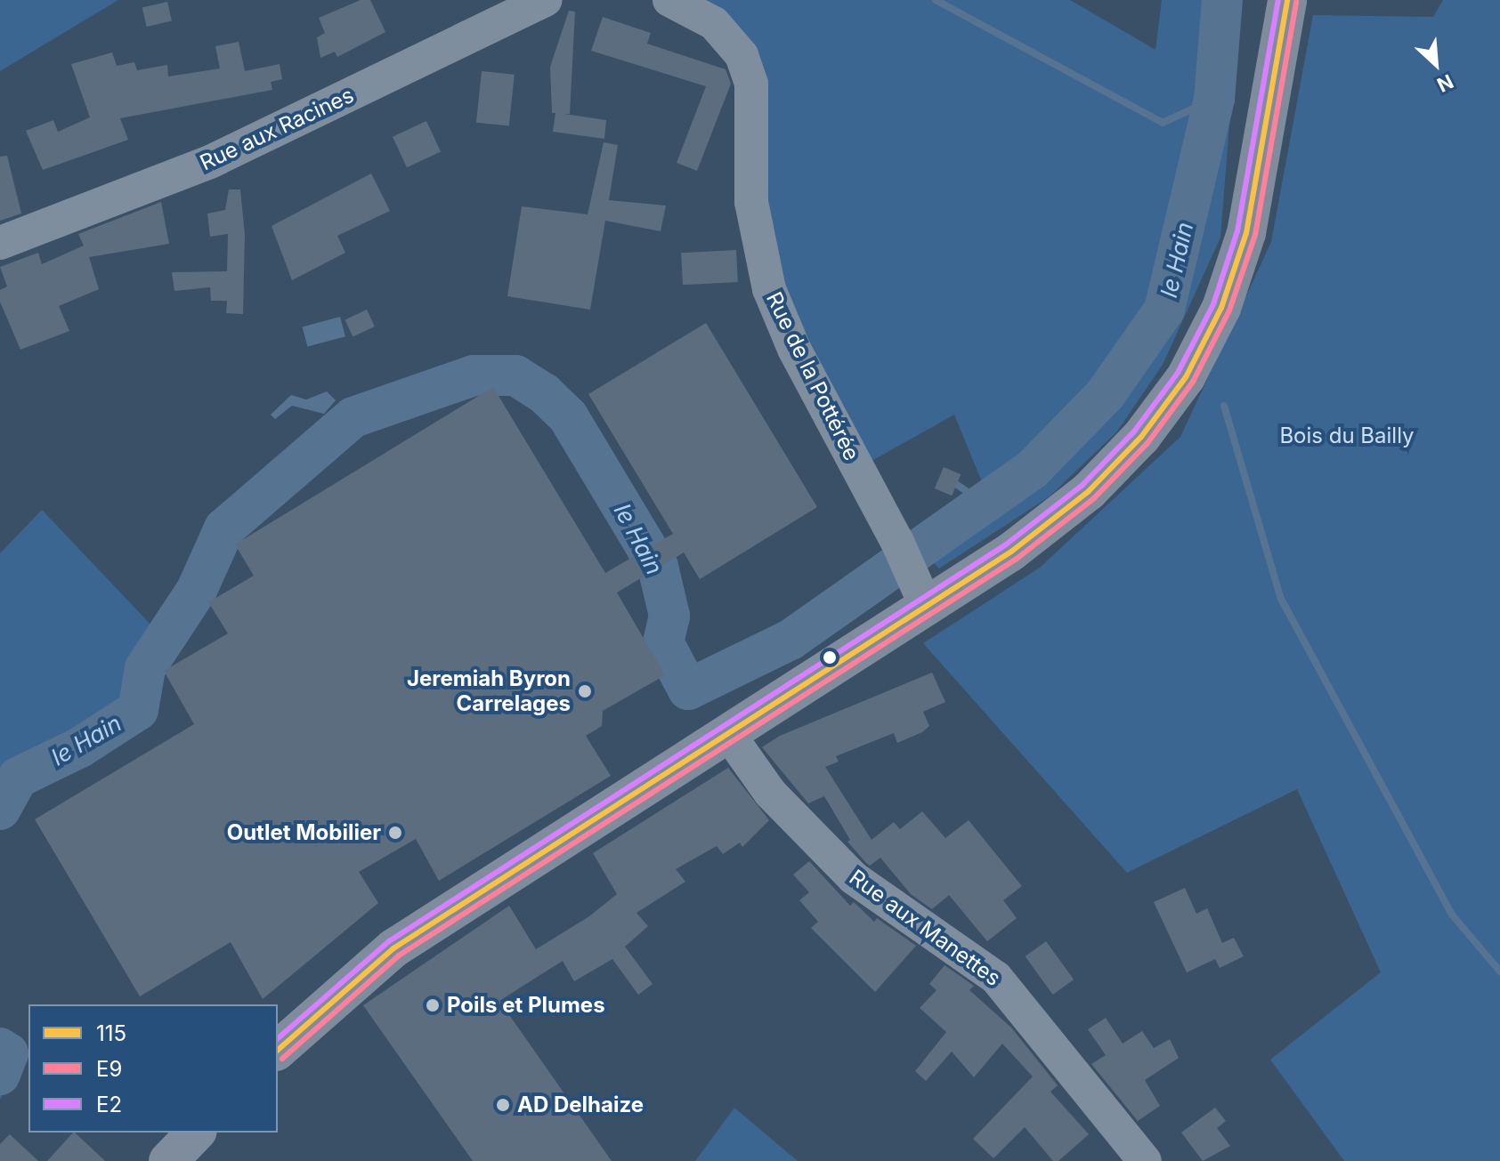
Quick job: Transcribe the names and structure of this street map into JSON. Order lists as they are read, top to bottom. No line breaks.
{"streets":{"street":["Rue aux Racines","Rue de la Pottérée","Rue aux Manettes"]},"water":["le Hain"],"parks":["Bois du Bailly"],"places":["Jeremiah Byron Carrelages","Outlet Mobilier","Poils et Plumes","AD Delhaize"],"lines":["transit line 115","transit line E2","transit line E9"],"legend":["115","E9","E2"],"north":"bottom right"}
